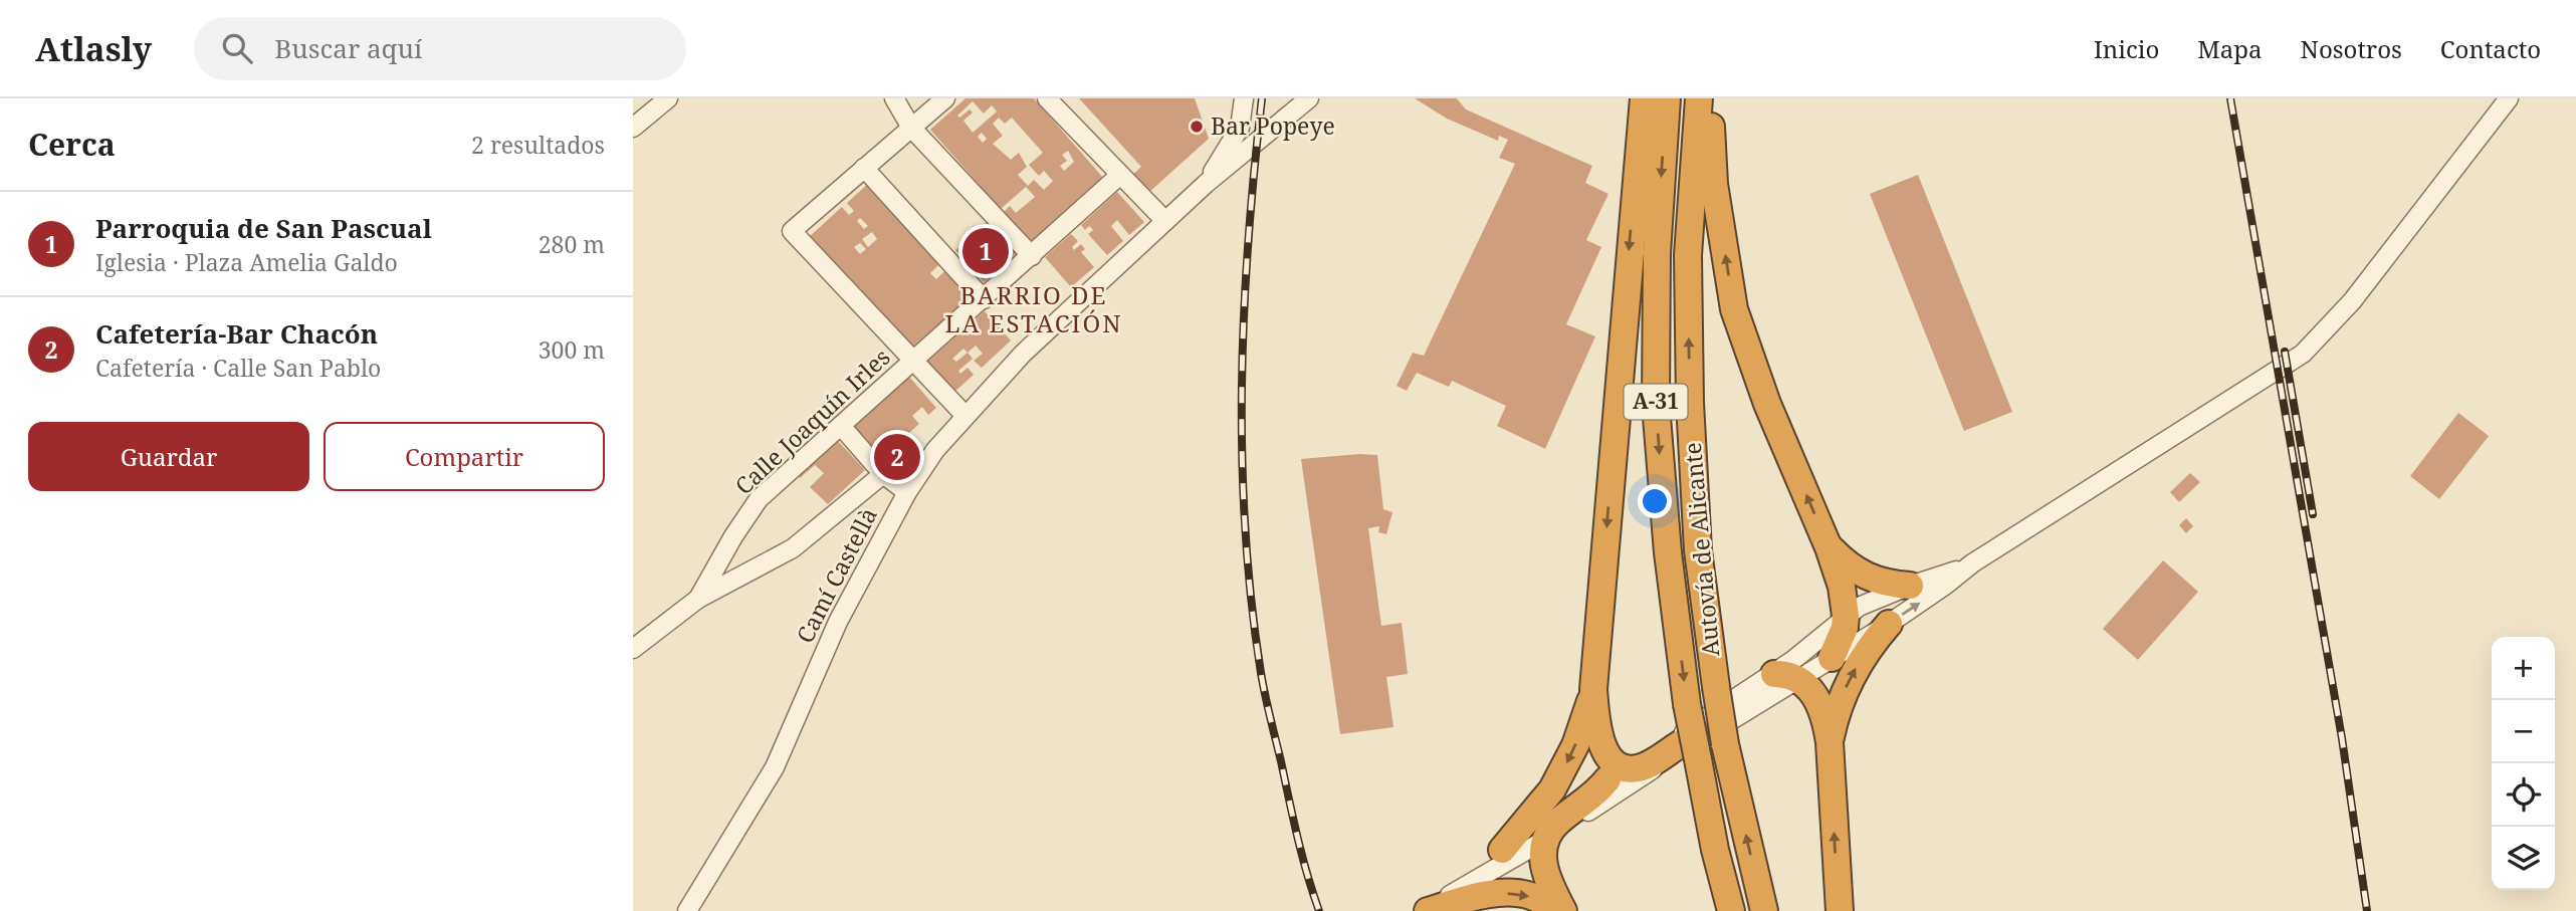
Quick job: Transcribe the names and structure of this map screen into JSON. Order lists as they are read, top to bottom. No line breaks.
{"streets":{"highway":["A-31","Autovía de Alicante"],"street":["Calle Joaquín Irles","Camí Castellà"]},"districts":["BARRIO DE LA ESTACIÓN"],"places":["Bar Popeye"],"page":{"header":"Atlasly","search":"Buscar aquí","nav":["Inicio","Mapa","Nosotros","Contacto"],"heading":["Cerca","2 resultados"],"list":[{"mark":"1","name":"Parroquia de San Pascual","note":"Iglesia · Plaza Amelia Galdo","value":"280 m"},{"mark":"2","name":"Cafetería-Bar Chacón","note":"Cafetería · Calle San Pablo","value":"300 m"}],"pins":["1","2"],"buttons":["Guardar","Compartir"],"map_buttons":["+","−"]}}
